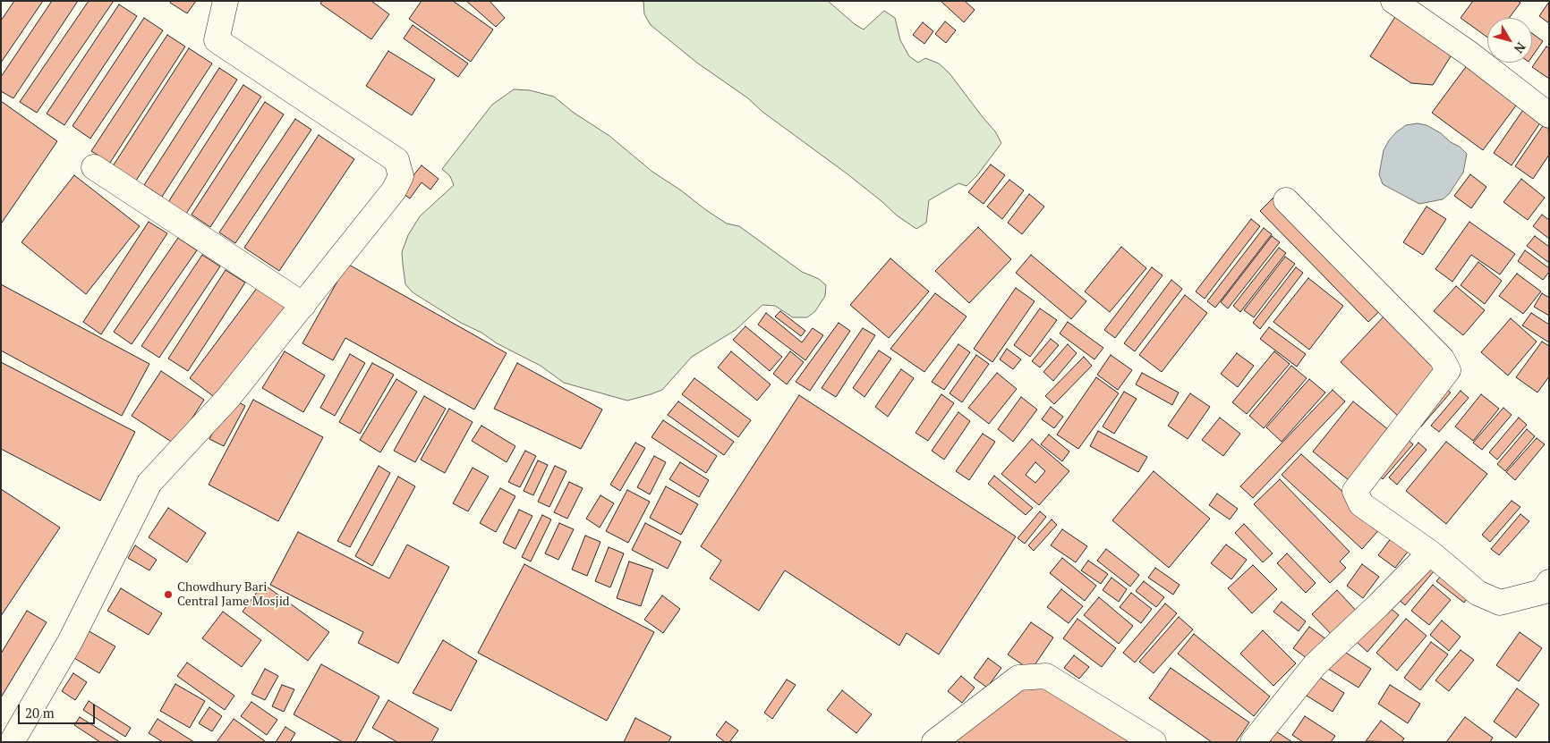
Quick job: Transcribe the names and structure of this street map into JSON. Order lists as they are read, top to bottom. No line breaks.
{"places":["Chowdhury Bari Central Jame Mosjid"],"scale_bar":"20 m","north":"bottom right"}
